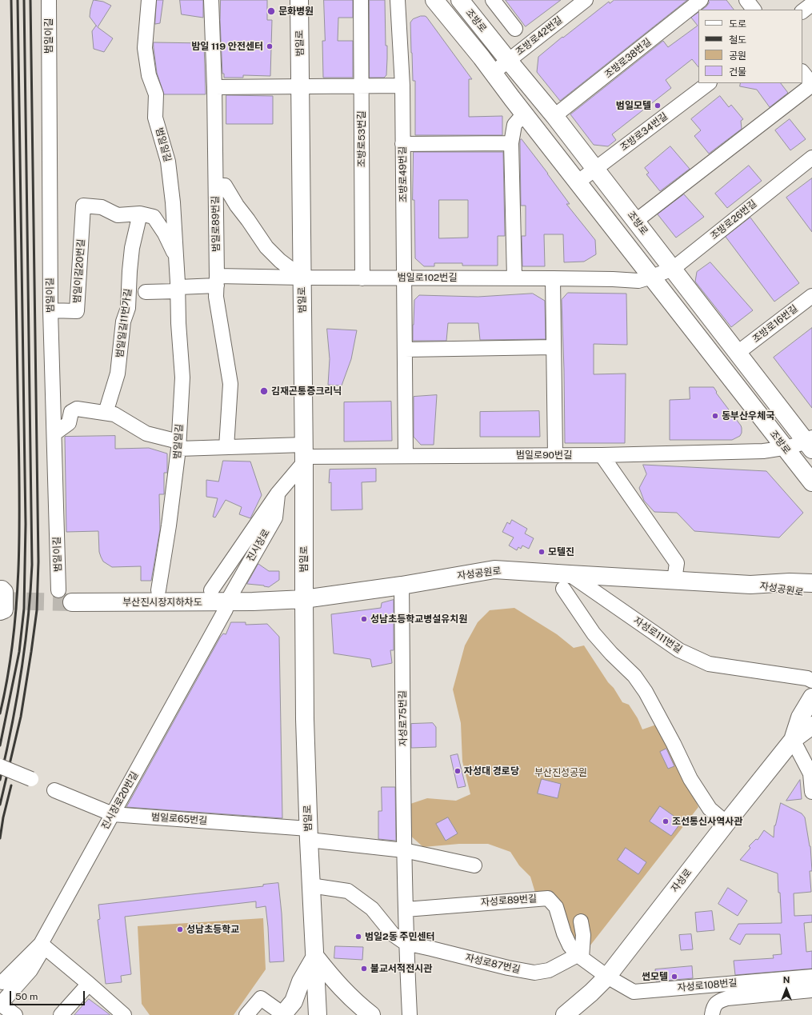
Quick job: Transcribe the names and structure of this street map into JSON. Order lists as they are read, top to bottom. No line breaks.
{"streets":{"main road":["조방로","범일로","자성공원로","부산진시장지하차도","자성로"],"street":["범일이길","조방로42번길","조방로38번길","조방로34번길","조방로53번길","범일일길","조방로49번길","조방로26번길","범일로89번길","범일이길20번길","범일로102번길","범일일길11번가길","조방로16번길","범일로90번길","진시장로","자성로111번길","자성로75번길","진시장로20번길","범일로65번길","자성로89번길","자성로87번길","자성로108번길"]},"crossings":[["조방로","조방로42번길"],["조방로","조방로38번길"],["조방로","조방로34번길"],["조방로","조방로26번길"],["조방로","범일로102번길"],["조방로","조방로16번길"],["조방로","범일로90번길"],["범일이길","범일이길20번길"],["범일로","범일로89번길"],["범일로","범일로102번길"],["범일로","범일로90번길"],["범일로","자성공원로"],["범일로","자성로75번길"],["범일로","범일로65번길"],["조방로53번길","범일로102번길"],["범일일길","범일로102번길"],["조방로49번길","범일로102번길"],["조방로49번길","범일로90번길"],["조방로26번길","범일로102번길"],["범일로89번길","범일로102번길"],["범일이길20번길","범일일길11번가길"],["진시장로","진시장로20번길"],["자성공원로","자성로111번길"],["자성공원로","자성로75번길"],["자성로75번길","자성로89번길"],["자성로75번길","자성로87번길"],["진시장로20번길","범일로65번길"],["자성로","자성로89번길"],["자성로","자성로108번길"],["자성로89번길","자성로87번길"],["자성로89번길","자성로108번길"]],"parks":["부산진성공원"],"places":["문화병원","밤일 119 안전센터","범일모텔","김재곤통증크리닉","동부산우체국","모텔진","성남초등학교병설유치원","자성대 경로당","조선통신사역사관","성남초등학교","범일2동 주민센터","불교서적전시관","썬모텔"],"legend":["도로","철도","공원","건물"],"scale_bar":"50 m","north":"top"}
